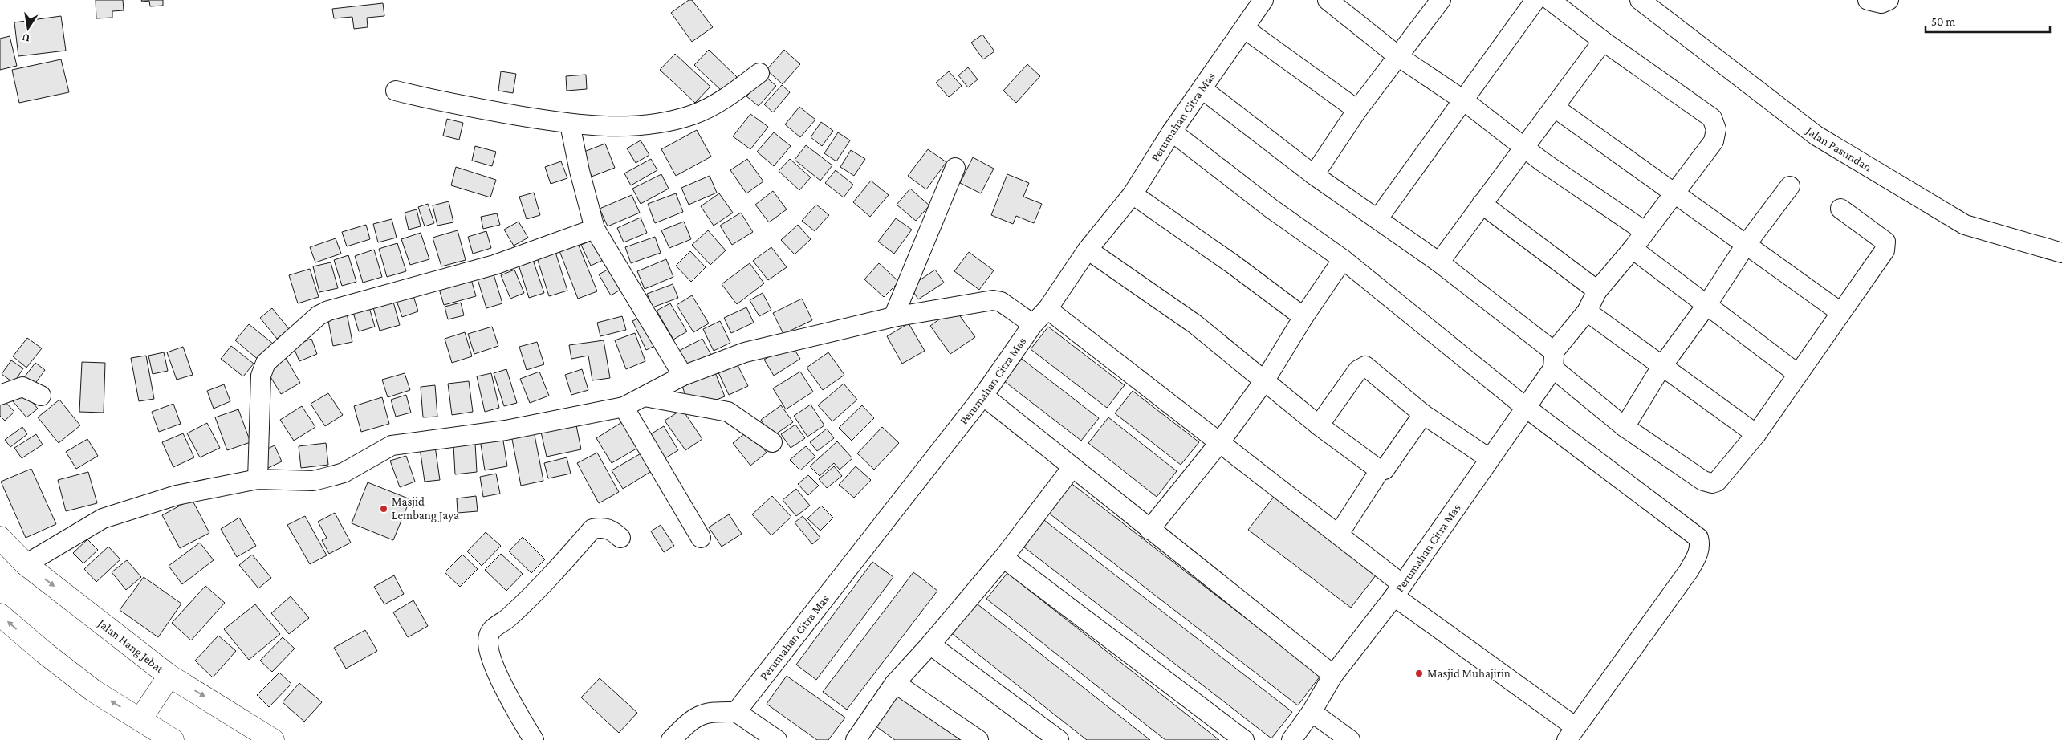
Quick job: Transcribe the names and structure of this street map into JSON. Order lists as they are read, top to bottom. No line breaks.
{"streets":{"highway":["Jalan Hang Jebat"],"street":["Perumahan Citra Mas","Jalan Pasundan"]},"places":["Masjid Lembang Jaya","Masjid Muhajirin"],"scale_bar":"50 m","north":"bottom"}
